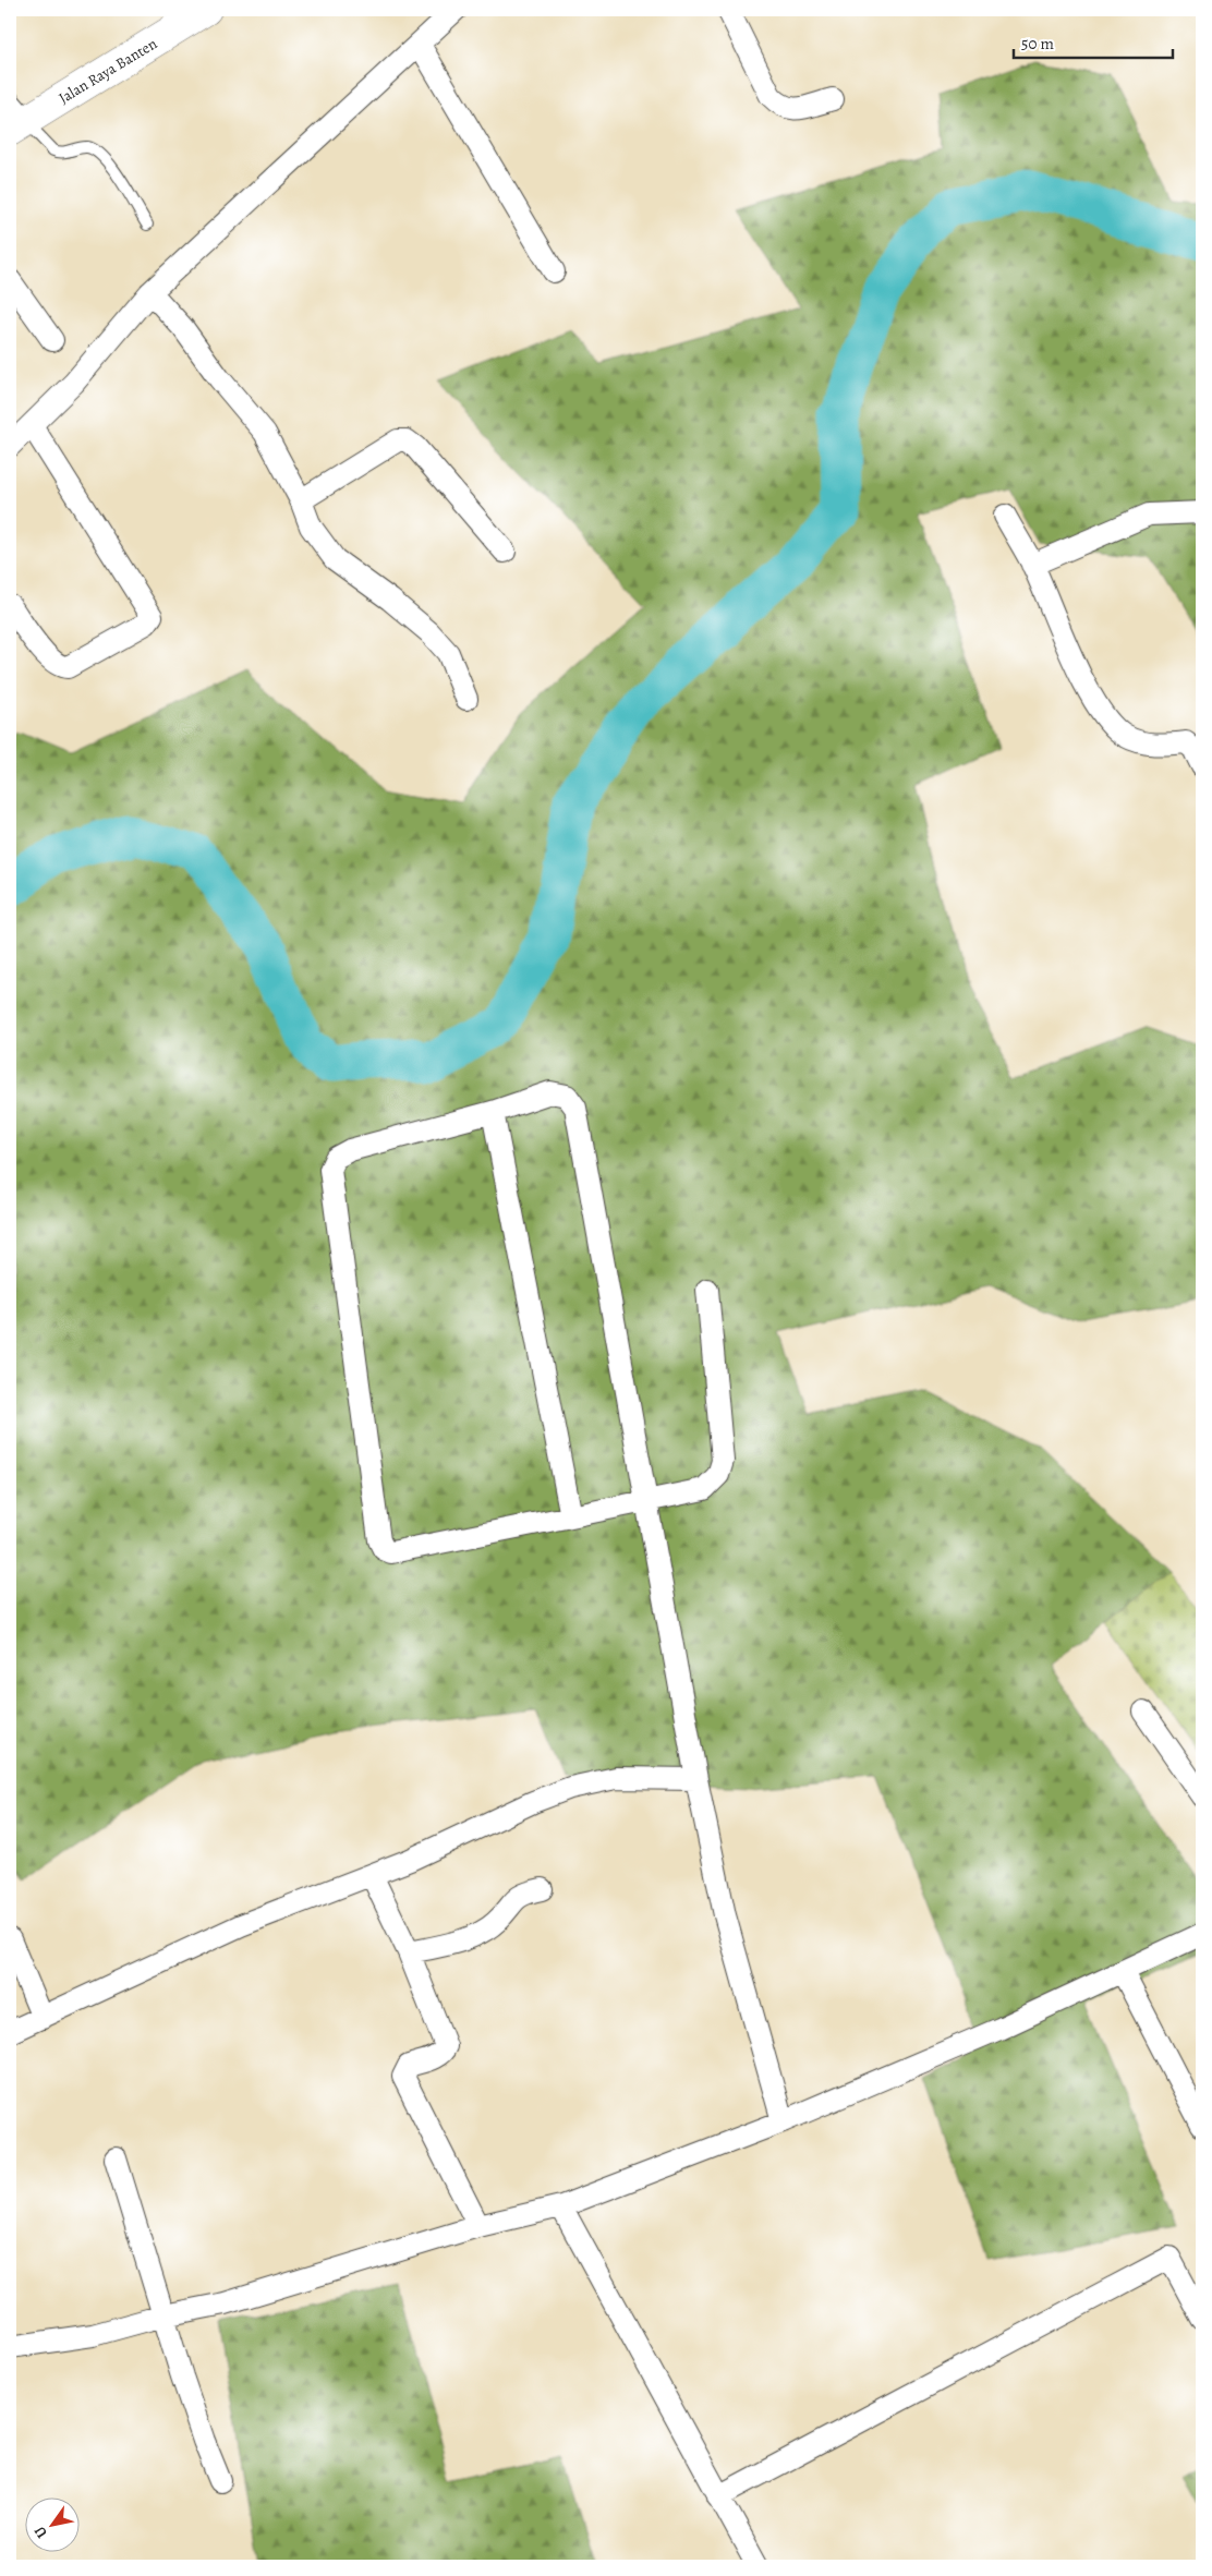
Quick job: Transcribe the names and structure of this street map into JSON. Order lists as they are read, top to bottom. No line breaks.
{"streets":{"main road":["Jalan Raya Banten"]},"scale_bar":"50 m","north":"bottom left"}
